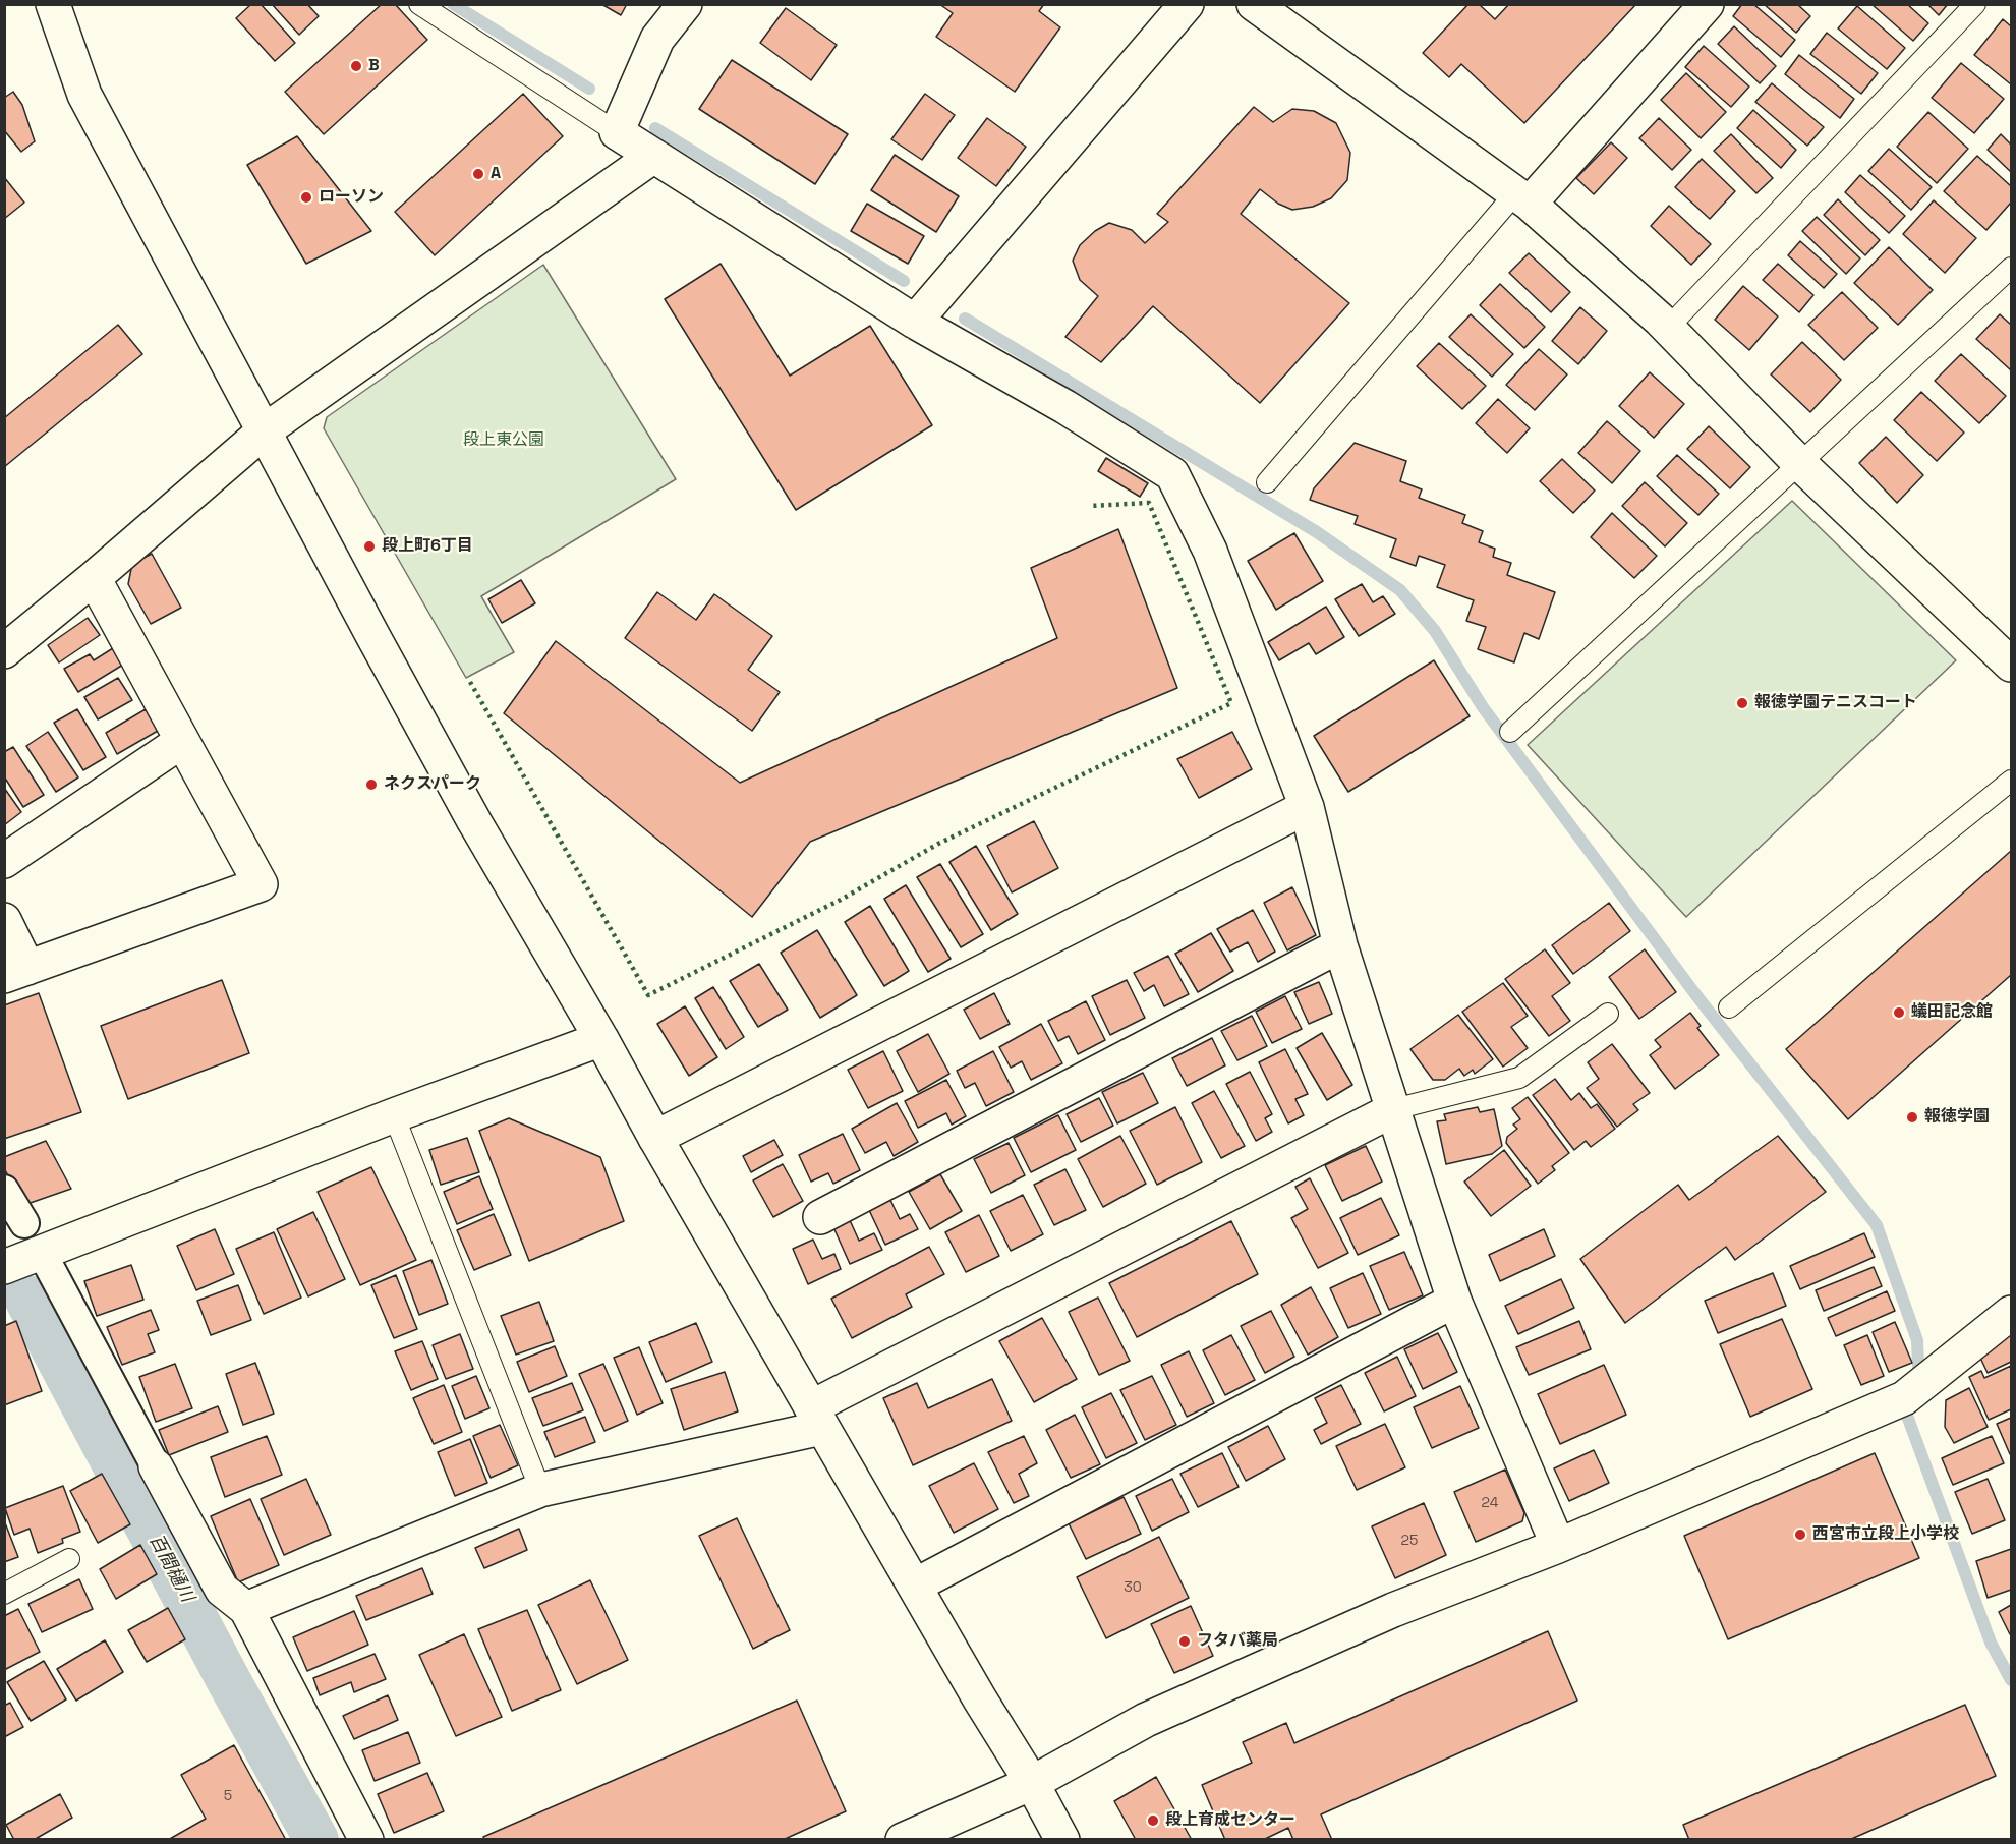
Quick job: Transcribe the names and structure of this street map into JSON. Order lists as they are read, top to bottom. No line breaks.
{"water":["百間樋川"],"parks":["段上東公園"],"places":["B","A","ローソン","段上町6丁目","報徳学園テニスコート","ネクスパーク","蟻田記念館","報徳学園","西宮市立段上小学校","フタバ薬局","段上育成センター"],"house_numbers":["24","25","30","5"]}
